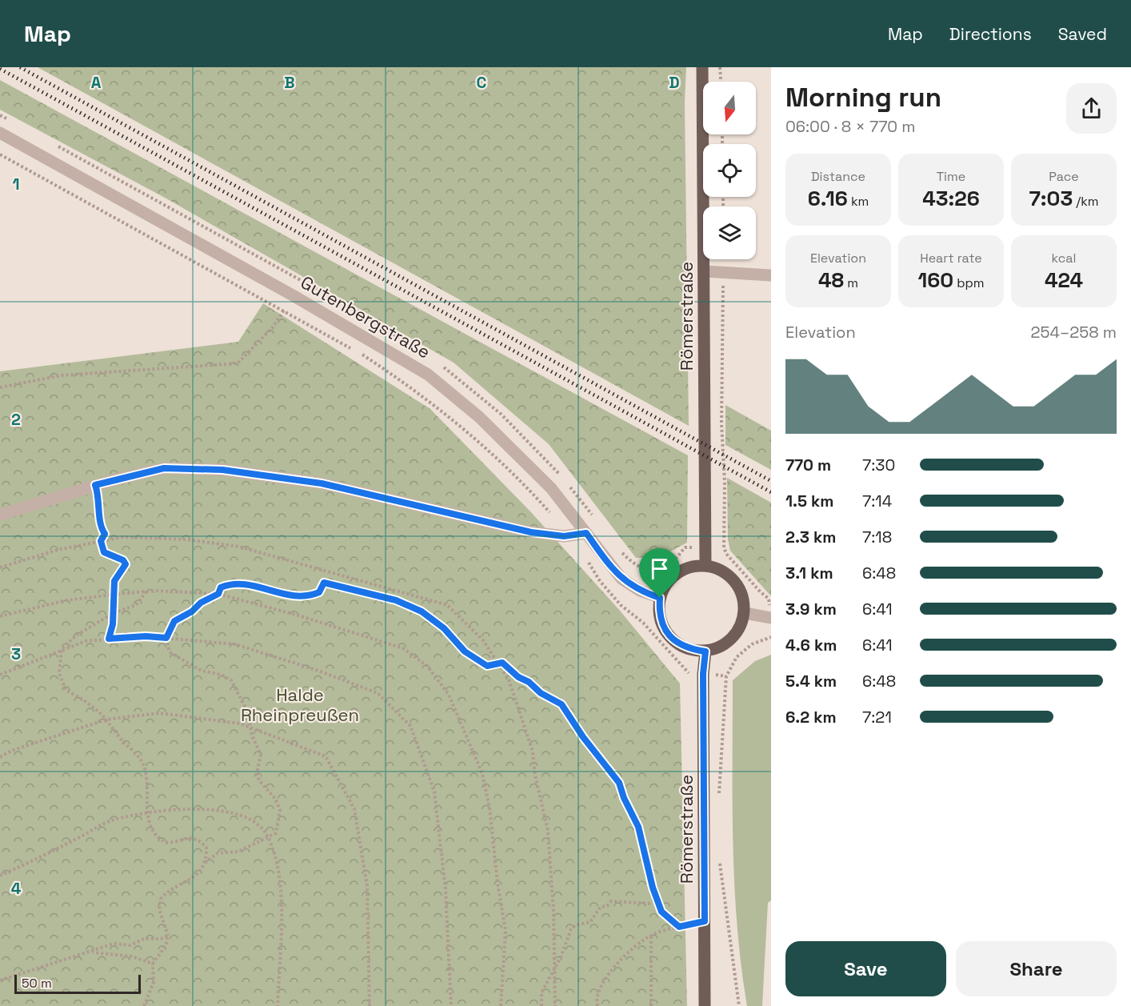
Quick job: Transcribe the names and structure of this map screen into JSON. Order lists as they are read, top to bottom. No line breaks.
{"streets":{"main road":["Römerstraße"],"street":["Gutenbergstraße"]},"crossings":[["Römerstraße","Gutenbergstraße"]],"parks":["Halde Rheinpreußen"],"scale_bar":"50 m","north":"bottom","page":{"header":"Map","nav":["Map","Directions","Saved"],"heading":["Morning run","06:00 · 8 × 770 m"],"stats":[["Distance","6.16 km"],["Time","43:26"],["Pace","7:03 /km"],["Elevation","48 m"],["Heart rate","160 bpm"],["kcal","424"]],"chart":["Elevation","254–258 m"],"list":[{"name":"770 m","note":"7:30"},{"name":"1.5 km","note":"7:14"},{"name":"2.3 km","note":"7:18"},{"name":"3.1 km","note":"6:48"},{"name":"3.9 km","note":"6:41"},{"name":"4.6 km","note":"6:41"},{"name":"5.4 km","note":"6:48"},{"name":"6.2 km","note":"7:21"}],"buttons":["Save","Share"],"scale":"50 m"},"grid":{"columns":["A","B","C","D"],"rows":["1","2","3","4"]}}
